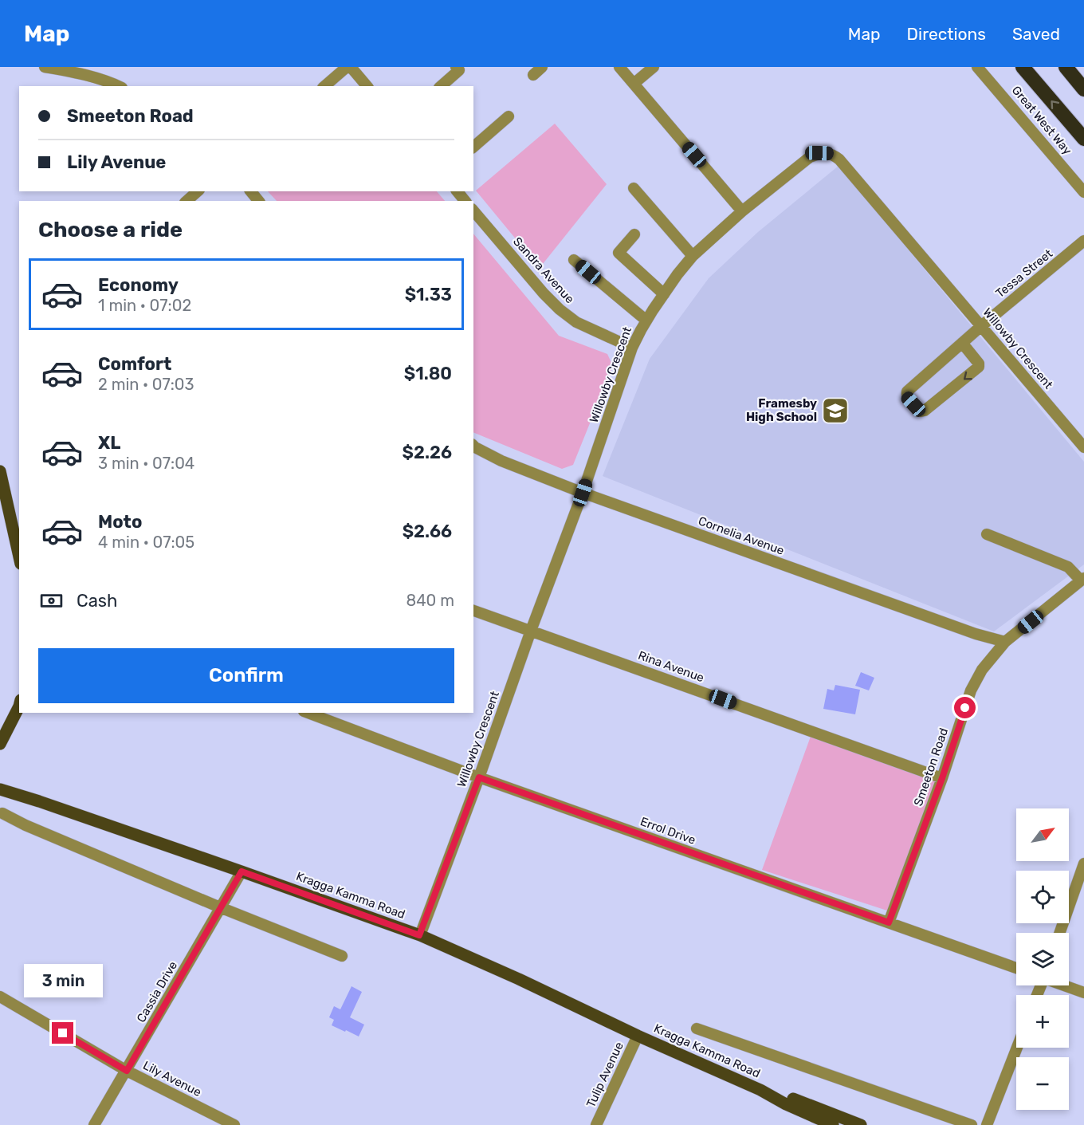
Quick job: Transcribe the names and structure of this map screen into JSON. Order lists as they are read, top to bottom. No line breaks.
{"streets":{"highway":["Great West Way"],"main road":["Kragga Kamma Road"],"street":["Sandra Avenue","Tessa Street","Willowby Crescent","Cornelia Avenue","Rina Avenue","Smeeton Road","Errol Drive","Cassia Drive","Tulip Avenue","Lily Avenue"]},"crossings":[["Sandra Avenue","Willowby Crescent"],["Tessa Street","Willowby Crescent"],["Willowby Crescent","Cornelia Avenue"],["Willowby Crescent","Rina Avenue"],["Willowby Crescent","Errol Drive"],["Willowby Crescent","Kragga Kamma Road"],["Cornelia Avenue","Smeeton Road"],["Rina Avenue","Smeeton Road"],["Smeeton Road","Errol Drive"],["Kragga Kamma Road","Cassia Drive"],["Kragga Kamma Road","Tulip Avenue"],["Cassia Drive","Lily Avenue"]],"places":{"school or university":["Framesby High School"]},"north":"top right","page":{"header":"Map","nav":["Map","Directions","Saved"],"banner":["Smeeton Road","Lily Avenue"],"heading":"Choose a ride","list":[{"name":"Economy","note":"1 min · 07:02","value":"$1.33"},{"name":"Comfort","note":"2 min · 07:03","value":"$1.80"},{"name":"XL","note":"3 min · 07:04","value":"$2.26"},{"name":"Moto","note":"4 min · 07:05","value":"$2.66"}],"pay":["Cash","840 m"],"buttons":"Confirm","map_buttons":["+","−"],"bubble":"3 min"}}
